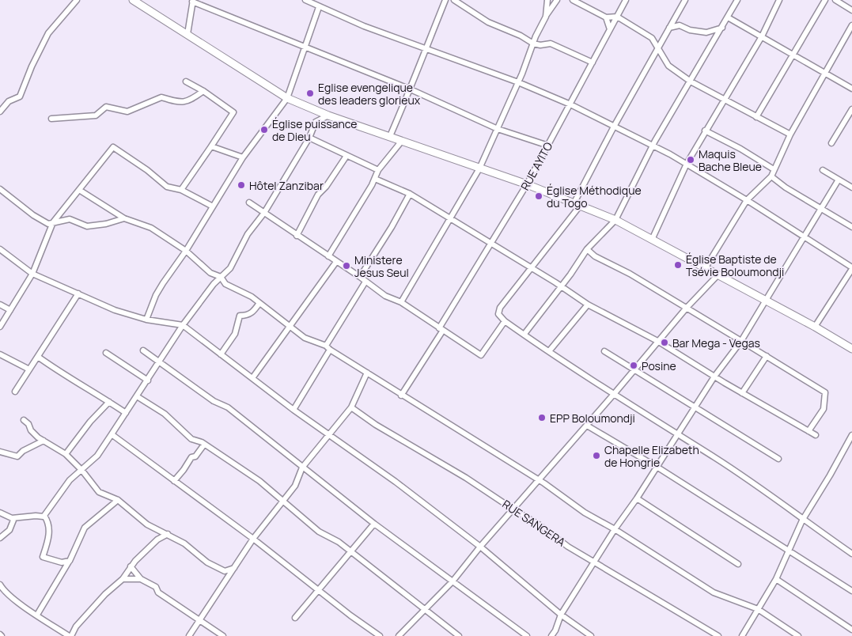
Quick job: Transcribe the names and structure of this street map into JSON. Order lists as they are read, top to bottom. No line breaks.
{"streets":{"street":["RUE AYITO","RUE SANGERA"]},"places":["Eglise evengelique des leaders glorieux","Église puissance de Dieu","Maquis Bache Bleue","Hôtel Zanzibar","Église Méthodique du Togo","Église Baptiste de Tsévie Boloumondji","Ministere Jesus Seul","Bar Mega - Vegas","Posine","EPP Boloumondji","Chapelle Elizabeth de Hongrie"]}
